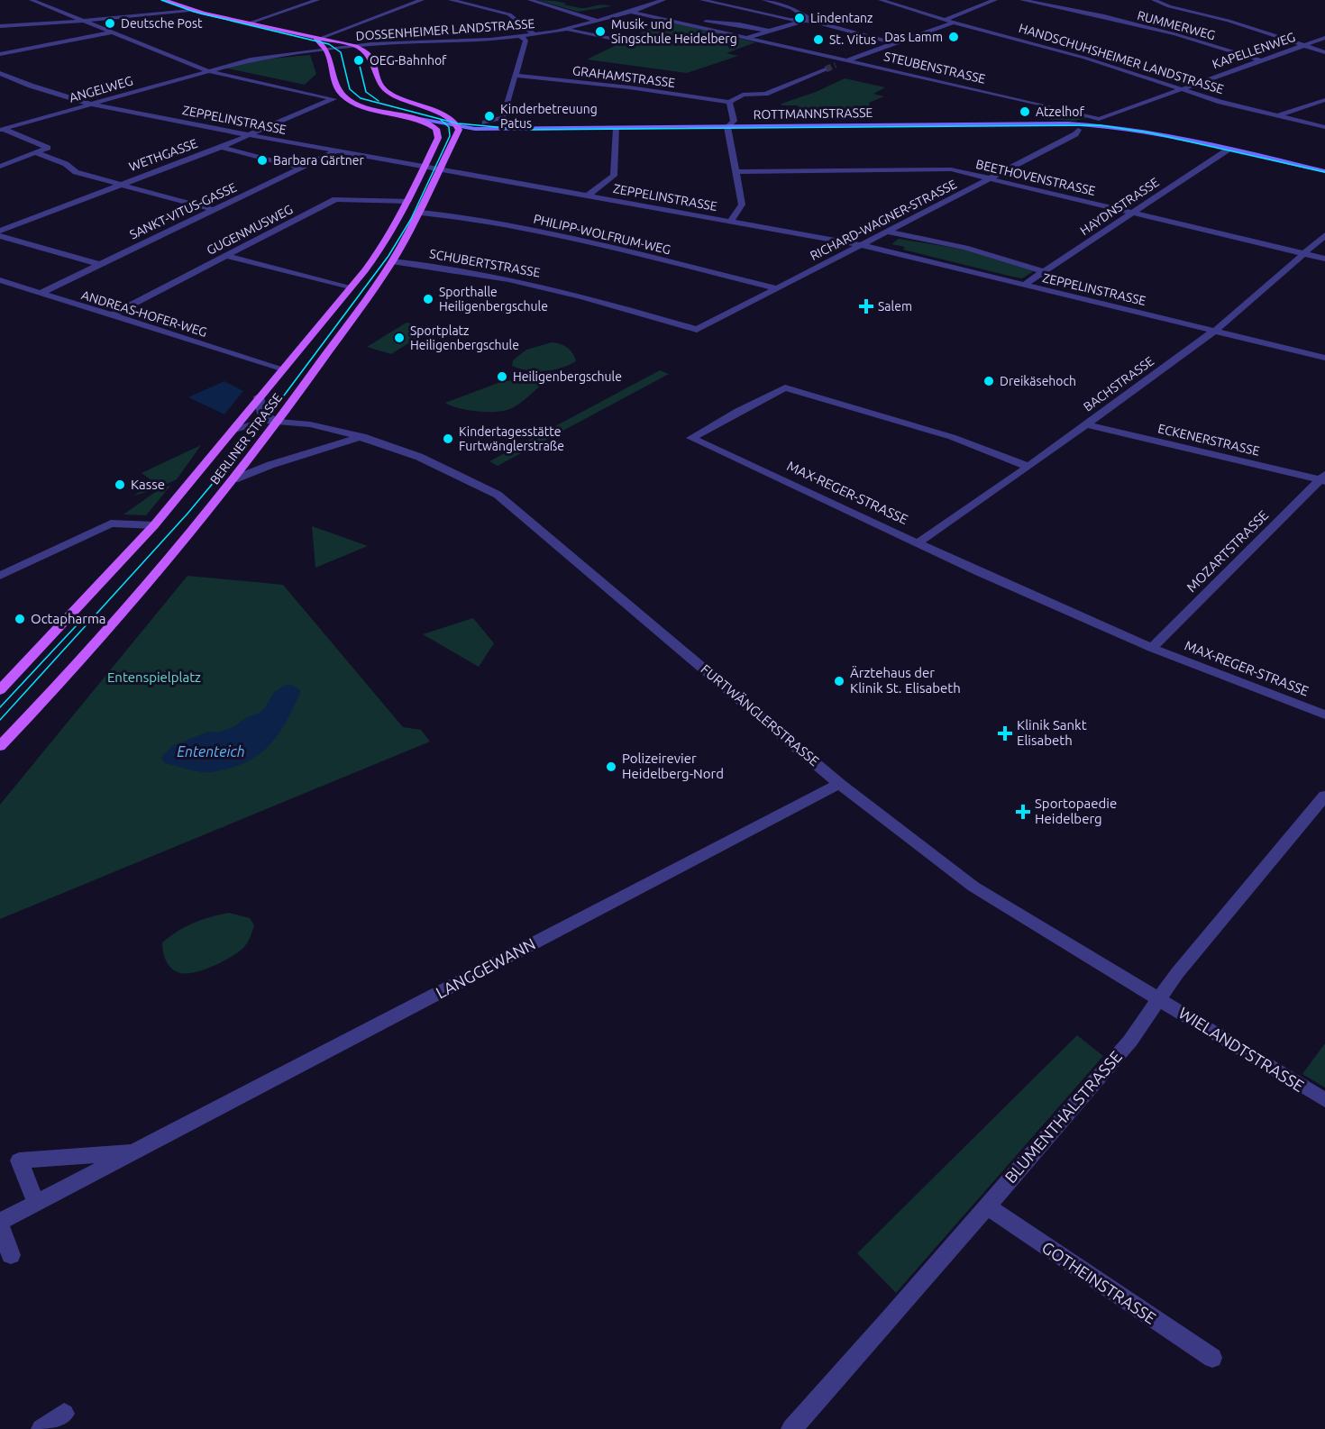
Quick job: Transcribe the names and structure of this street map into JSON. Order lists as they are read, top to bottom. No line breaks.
{"streets":{"main road":["ROTTMANNSTRASSE","BERLINER STRASSE"],"street":["RUMMERWEG","DOSSENHEIMER LANDSTRASSE","KAPELLENWEG","HANDSCHUHSHEIMER LANDSTRASSE","STEUBENSTRASSE","GRAHAMSTRASSE","ANGELWEG","ZEPPELINSTRASSE","WETHGASSE","BEETHOVENSTRASSE","HAYDNSTRASSE","SANKT-VITUS-GASSE","RICHARD-WAGNER-STRASSE","GUGENMUSWEG","PHILIPP-WOLFRUM-WEG","SCHUBERTSTRASSE","ANDREAS-HOFER-WEG","BACHSTRASSE","ECKENERSTRASSE","MAX-REGER-STRASSE","MOZARTSTRASSE","FURTWÄNGLERSTRASSE","LANGGEWANN","WIELANDTSTRASSE","BLUMENTHALSTRASSE","GOTHEINSTRASSE"]},"crossings":[["RUMMERWEG","KAPELLENWEG"],["DOSSENHEIMER LANDSTRASSE","STEUBENSTRASSE"],["DOSSENHEIMER LANDSTRASSE","ANGELWEG"],["KAPELLENWEG","HANDSCHUHSHEIMER LANDSTRASSE"],["KAPELLENWEG","STEUBENSTRASSE"],["KAPELLENWEG","ROTTMANNSTRASSE"],["STEUBENSTRASSE","ROTTMANNSTRASSE"],["ANGELWEG","ZEPPELINSTRASSE"],["ROTTMANNSTRASSE","HAYDNSTRASSE"],["ROTTMANNSTRASSE","BERLINER STRASSE"],["ZEPPELINSTRASSE","WETHGASSE"],["ZEPPELINSTRASSE","HAYDNSTRASSE"],["ZEPPELINSTRASSE","SANKT-VITUS-GASSE"],["ZEPPELINSTRASSE","RICHARD-WAGNER-STRASSE"],["ZEPPELINSTRASSE","BACHSTRASSE"],["ZEPPELINSTRASSE","BERLINER STRASSE"],["BEETHOVENSTRASSE","HAYDNSTRASSE"],["BEETHOVENSTRASSE","RICHARD-WAGNER-STRASSE"],["BEETHOVENSTRASSE","BACHSTRASSE"],["SANKT-VITUS-GASSE","ANDREAS-HOFER-WEG"],["RICHARD-WAGNER-STRASSE","PHILIPP-WOLFRUM-WEG"],["RICHARD-WAGNER-STRASSE","SCHUBERTSTRASSE"],["GUGENMUSWEG","ANDREAS-HOFER-WEG"],["GUGENMUSWEG","BERLINER STRASSE"],["PHILIPP-WOLFRUM-WEG","BERLINER STRASSE"],["SCHUBERTSTRASSE","BERLINER STRASSE"],["ANDREAS-HOFER-WEG","BERLINER STRASSE"],["BACHSTRASSE","ECKENERSTRASSE"],["BACHSTRASSE","MAX-REGER-STRASSE"],["BERLINER STRASSE","FURTWÄNGLERSTRASSE"],["ECKENERSTRASSE","MOZARTSTRASSE"],["MAX-REGER-STRASSE","MOZARTSTRASSE"],["FURTWÄNGLERSTRASSE","LANGGEWANN"],["FURTWÄNGLERSTRASSE","WIELANDTSTRASSE"],["FURTWÄNGLERSTRASSE","BLUMENTHALSTRASSE"],["WIELANDTSTRASSE","BLUMENTHALSTRASSE"],["BLUMENTHALSTRASSE","GOTHEINSTRASSE"]],"water":["Ententeich"],"parks":["Entenspielplatz"],"places":{"other":["Lindentanz","Deutsche Post","Musik- und Singschule Heidelberg","Das Lamm","St. Vitus","OEG-Bahnhof","Atzelhof","Kinderbetreuung Patus","Barbara Gärtner","Sporthalle Heiligenbergschule","Sportplatz Heiligenbergschule","Heiligenbergschule","Dreikäsehoch","Kindertagesstätte Furtwänglerstraße","Kasse","Octapharma","Ärztehaus der Klinik St. Elisabeth","Polizeirevier Heidelberg-Nord"],"health":["Salem","Klinik Sankt Elisabeth","Sportopaedie Heidelberg"]}}
